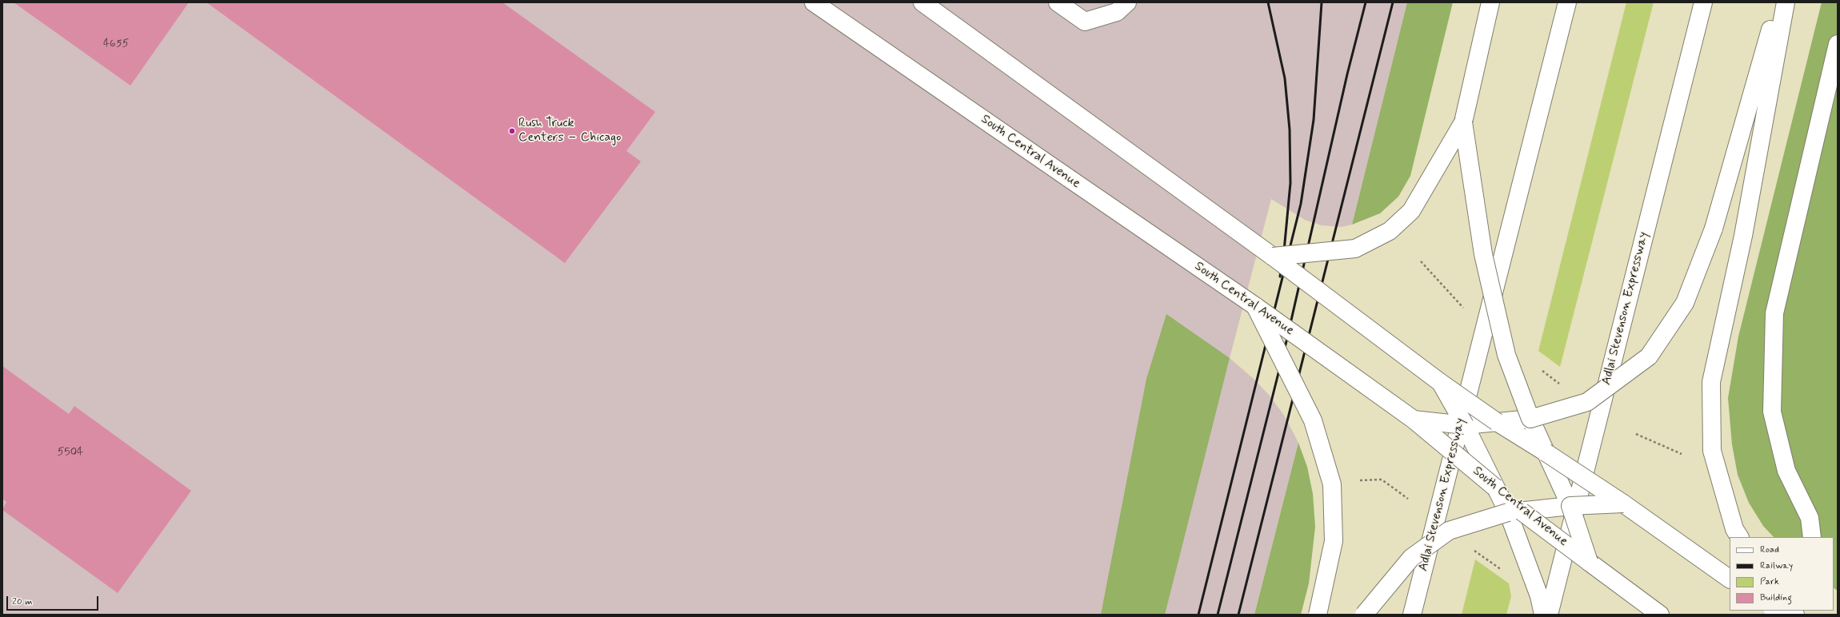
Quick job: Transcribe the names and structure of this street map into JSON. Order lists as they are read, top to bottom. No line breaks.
{"streets":{"main road":["South Central Avenue","Adlai Stevenson Expressway"]},"places":["Rush Truck Centers – Chicago"],"house_numbers":["4655","5504"],"legend":["Road","Railway","Park","Building"],"scale_bar":"20 m"}
